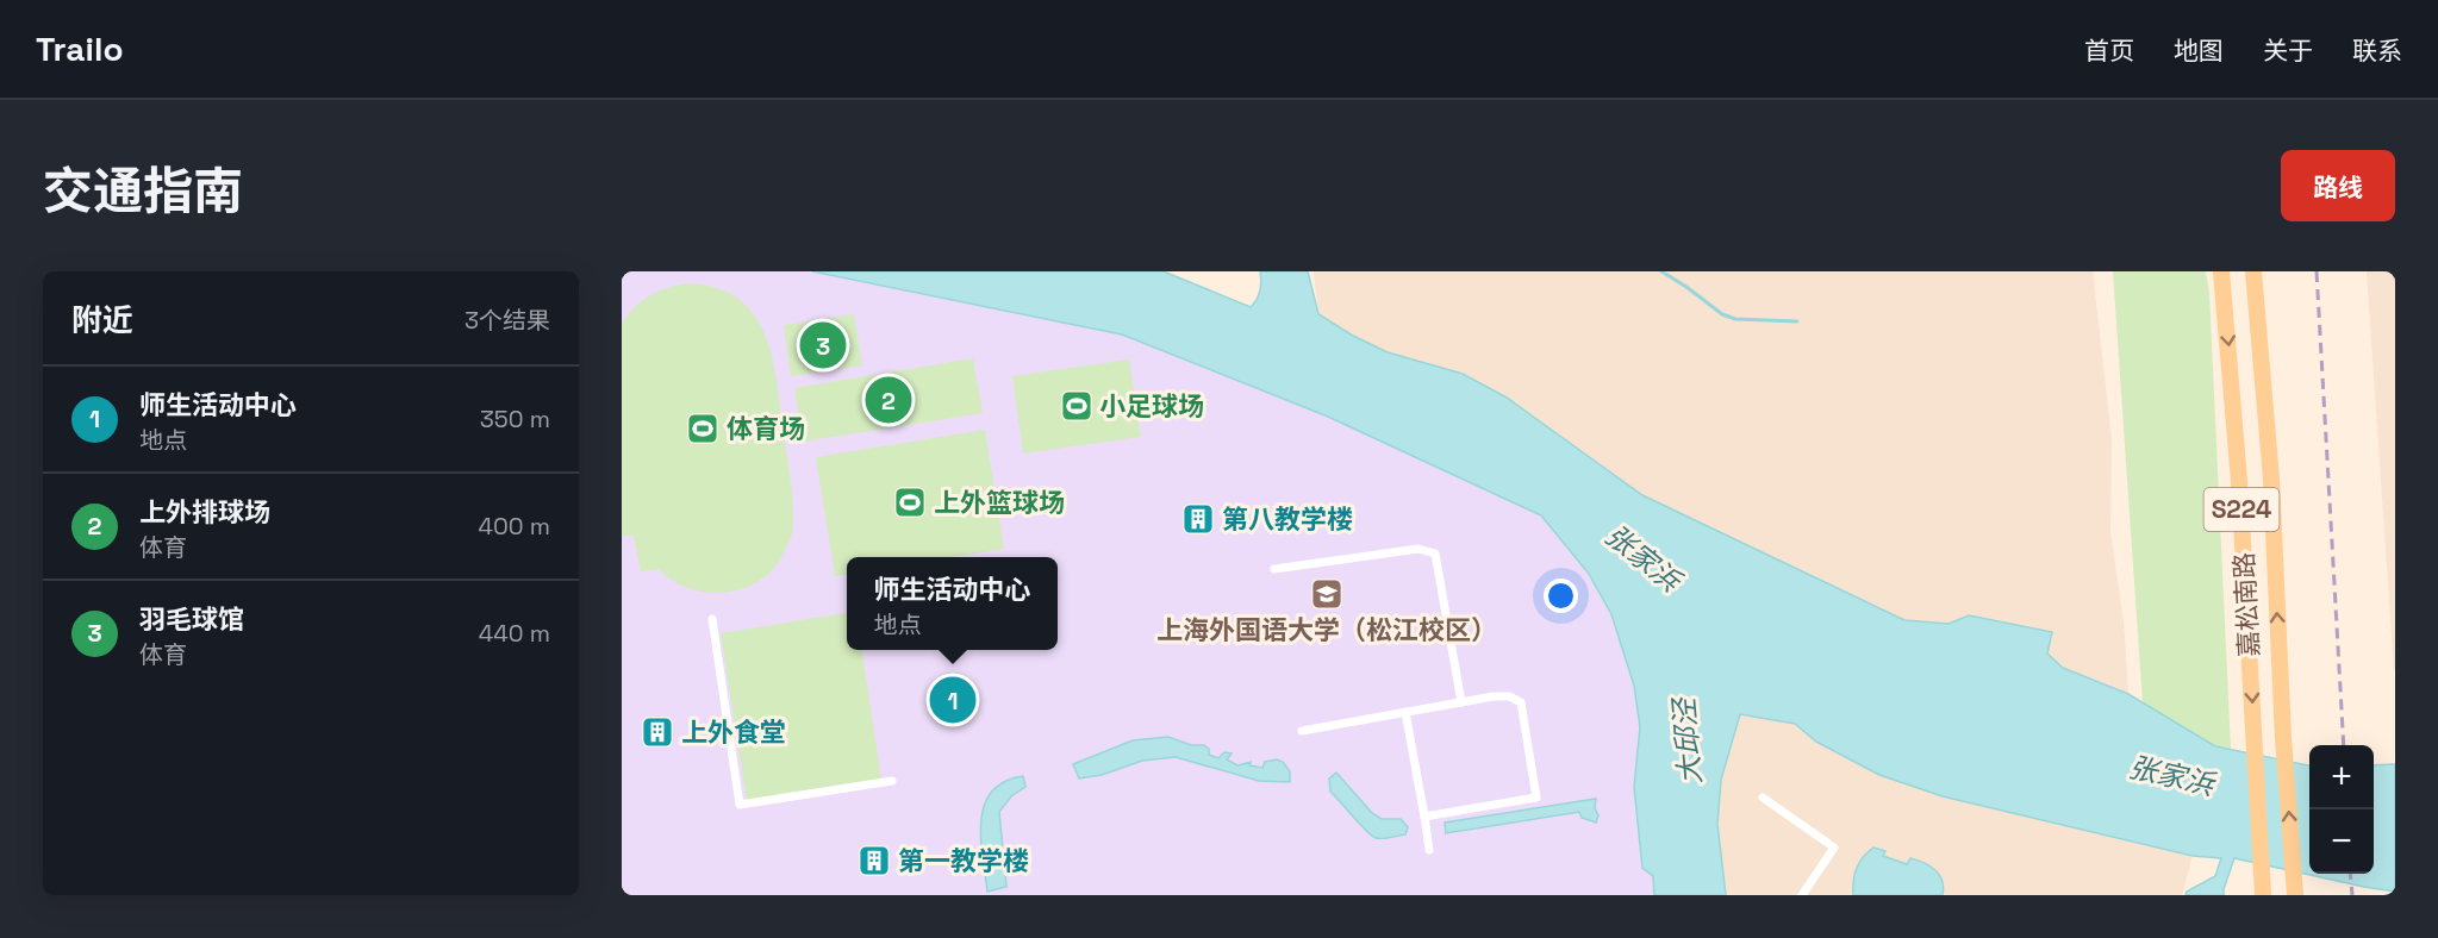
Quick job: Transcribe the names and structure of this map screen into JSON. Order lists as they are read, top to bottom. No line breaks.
{"streets":{"main road":["S224","嘉松南路"]},"water":["张家浜","大邱泾"],"places":{"sports":["小足球场","体育场","上外篮球场"],"building":["第八教学楼","上外食堂","第一教学楼"],"school or university":["上海外国语大学（松江校区）"]},"page":{"header":"Trailo","nav":["首页","地图","关于","联系"],"title":"交通指南","buttons":"路线","heading":["附近","3个结果"],"pins":["3","2","1"],"list":[{"mark":"1","name":"师生活动中心","note":"地点","value":"350 m"},{"mark":"2","name":"上外排球场","note":"体育","value":"400 m"},{"mark":"3","name":"羽毛球馆","note":"体育","value":"440 m"}],"popup":["师生活动中心","地点"],"map_buttons":["+","−"]}}
